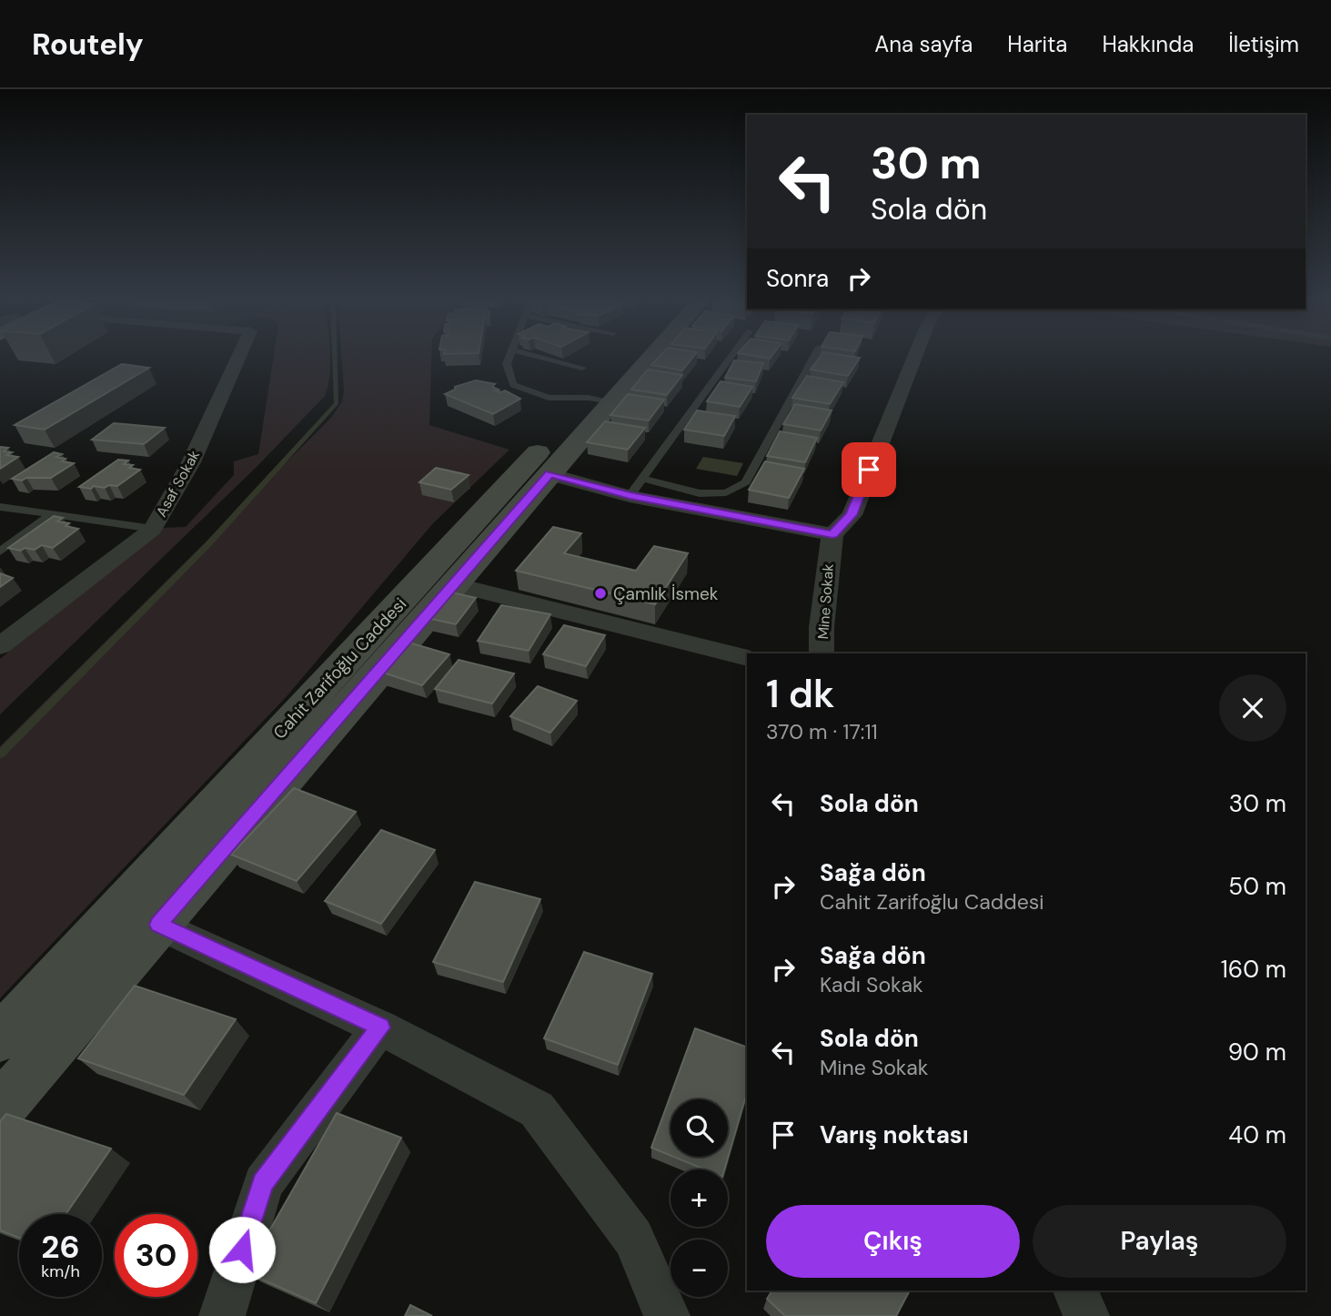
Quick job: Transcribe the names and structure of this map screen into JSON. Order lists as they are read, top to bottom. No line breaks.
{"streets":{"main road":["Cahit Zarifoğlu Caddesi"],"street":["Asaf Sokak","Mine Sokak"]},"places":["Çamlık İsmek"],"page":{"header":"Routely","nav":["Ana sayfa","Harita","Hakkında","İletişim"],"turn":["30 m","Sola dön"],"then":"Sonra","heading":["1 dk","370 m · 17:11"],"list":[{"name":"Sola dön","value":"30 m"},{"name":"Sağa dön","note":"Cahit Zarifoğlu Caddesi","value":"50 m"},{"name":"Sağa dön","note":"Kadı Sokak","value":"160 m"},{"name":"Sola dön","note":"Mine Sokak","value":"90 m"},{"name":"Varış noktası","value":"40 m"}],"map_buttons":["+","−"],"buttons":["Çıkış","Paylaş"],"speed":"26 km/h","limit":"30"}}
